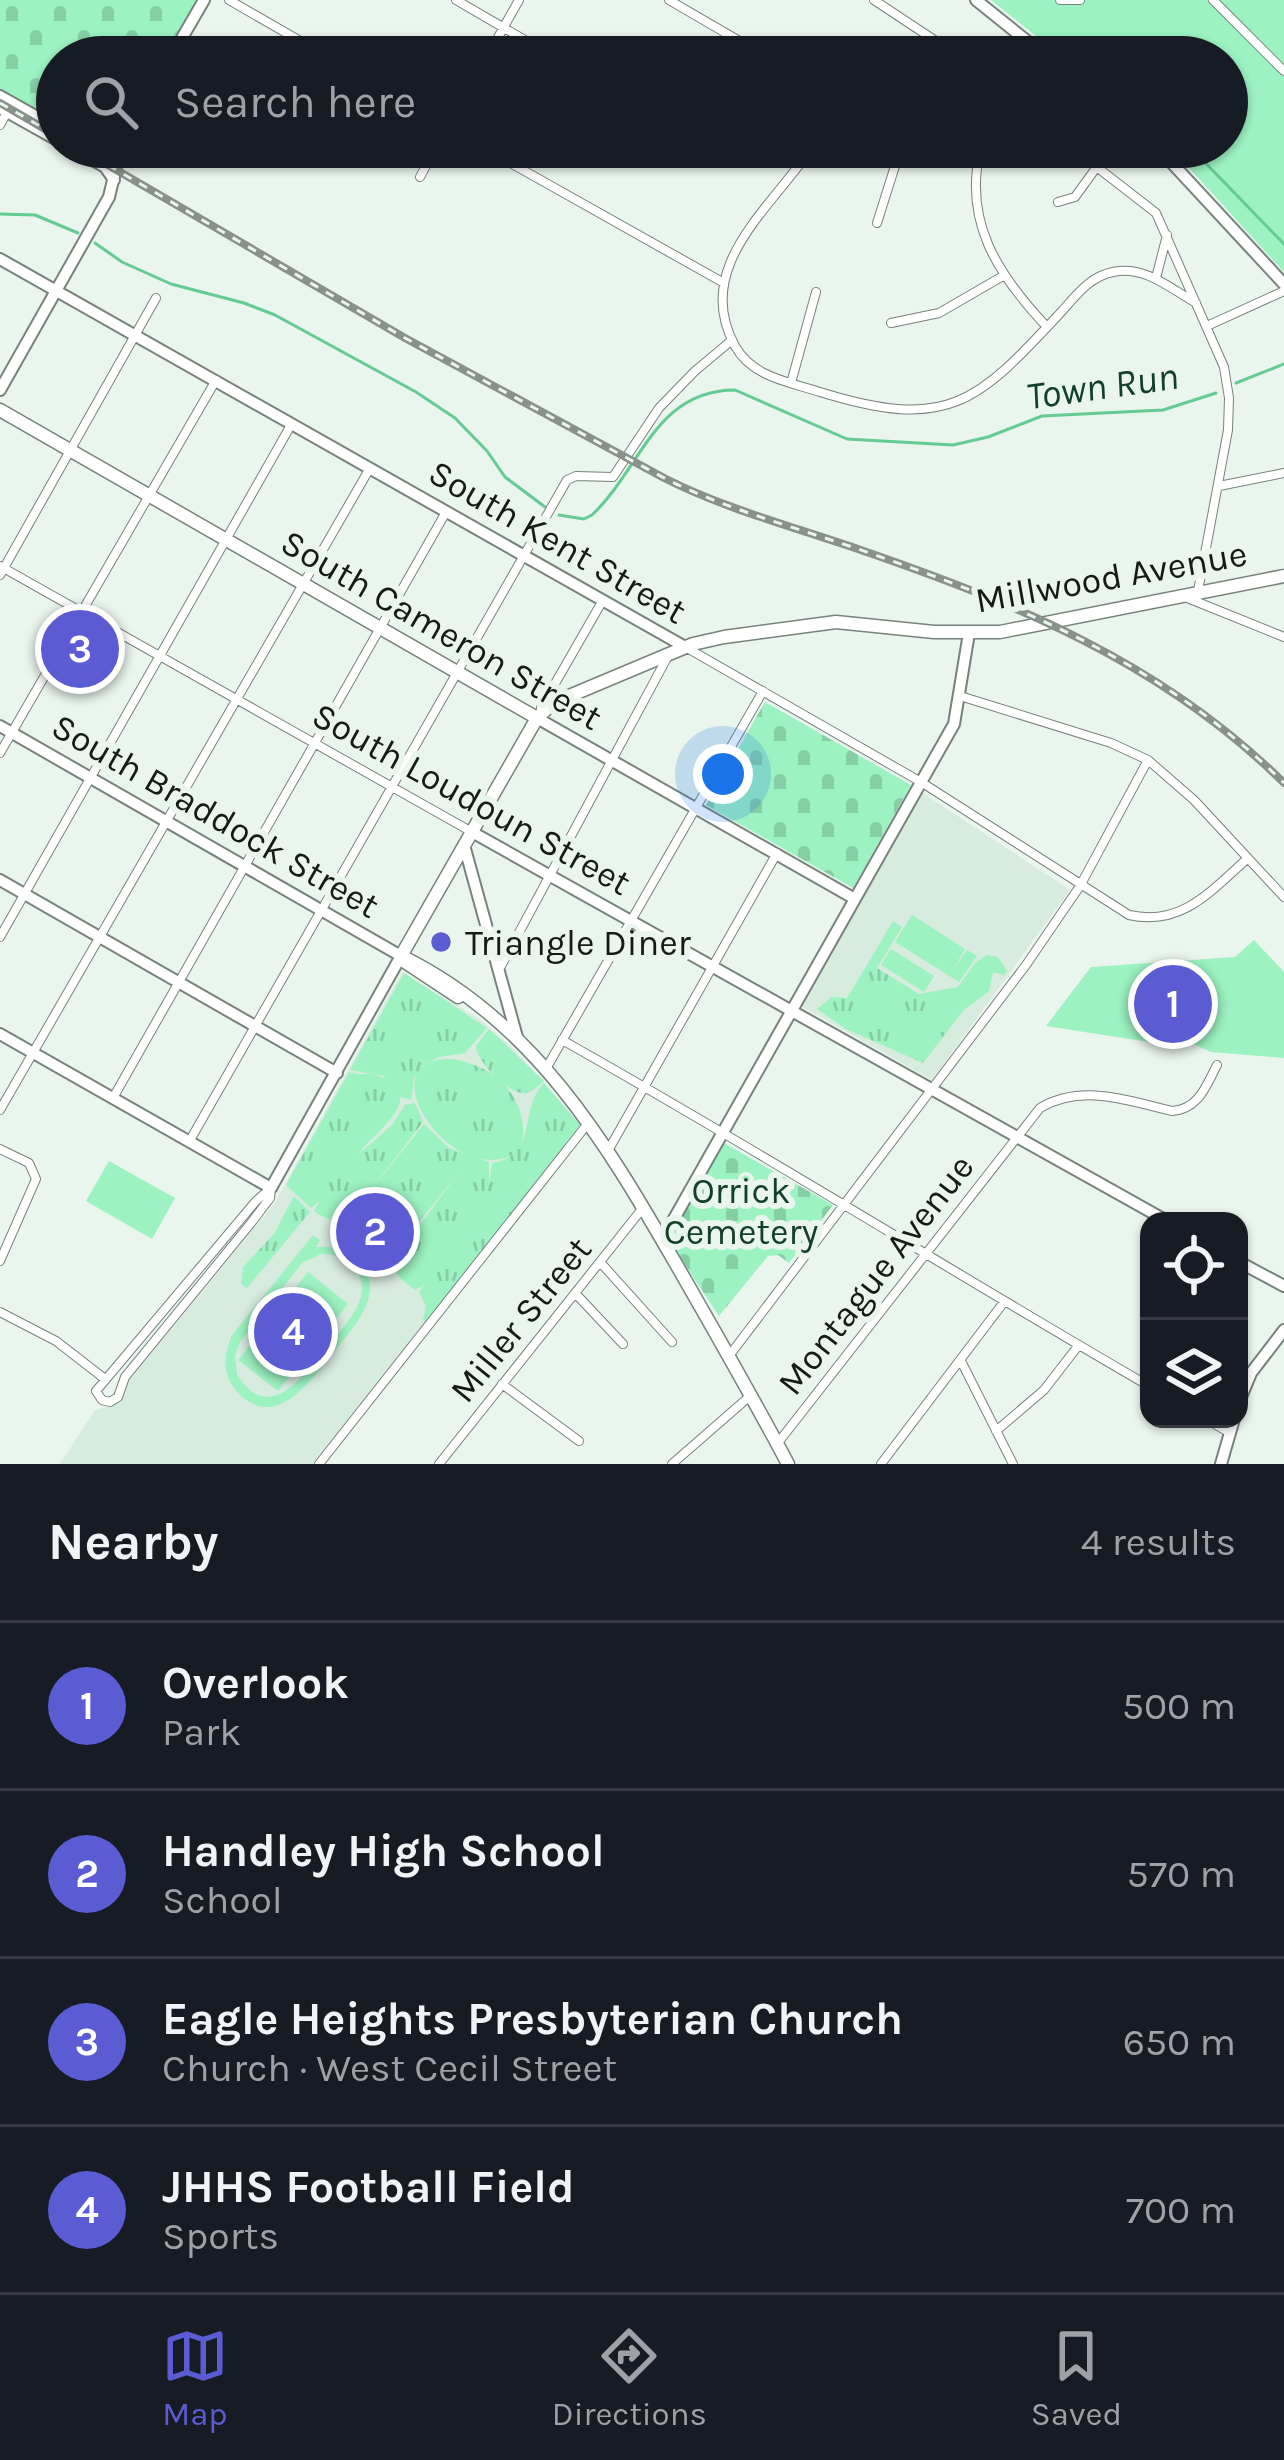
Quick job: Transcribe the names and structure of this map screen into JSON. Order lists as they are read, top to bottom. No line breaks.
{"streets":{"main road":["Millwood Avenue","South Cameron Street","South Braddock Street"],"street":["South Kent Street","South Loudoun Street","Montague Avenue","Miller Street"]},"crossings":[["South Kent Street","Millwood Avenue"],["Millwood Avenue","South Cameron Street"],["South Loudoun Street","Montague Avenue"],["South Braddock Street","Montague Avenue"],["South Braddock Street","Miller Street"]],"water":["Town Run"],"parks":["Orrick Cemetery"],"places":["Triangle Diner"],"page":{"search":"Search here","pins":["3","1","2","4"],"heading":["Nearby","4 results"],"list":[{"mark":"1","name":"Overlook","note":"Park","value":"500 m"},{"mark":"2","name":"Handley High School","note":"School","value":"570 m"},{"mark":"3","name":"Eagle Heights Presbyterian Church","note":"Church · West Cecil Street","value":"650 m"},{"mark":"4","name":"JHHS Football Field","note":"Sports","value":"700 m"}],"nav":["Map","Directions","Saved"]}}
